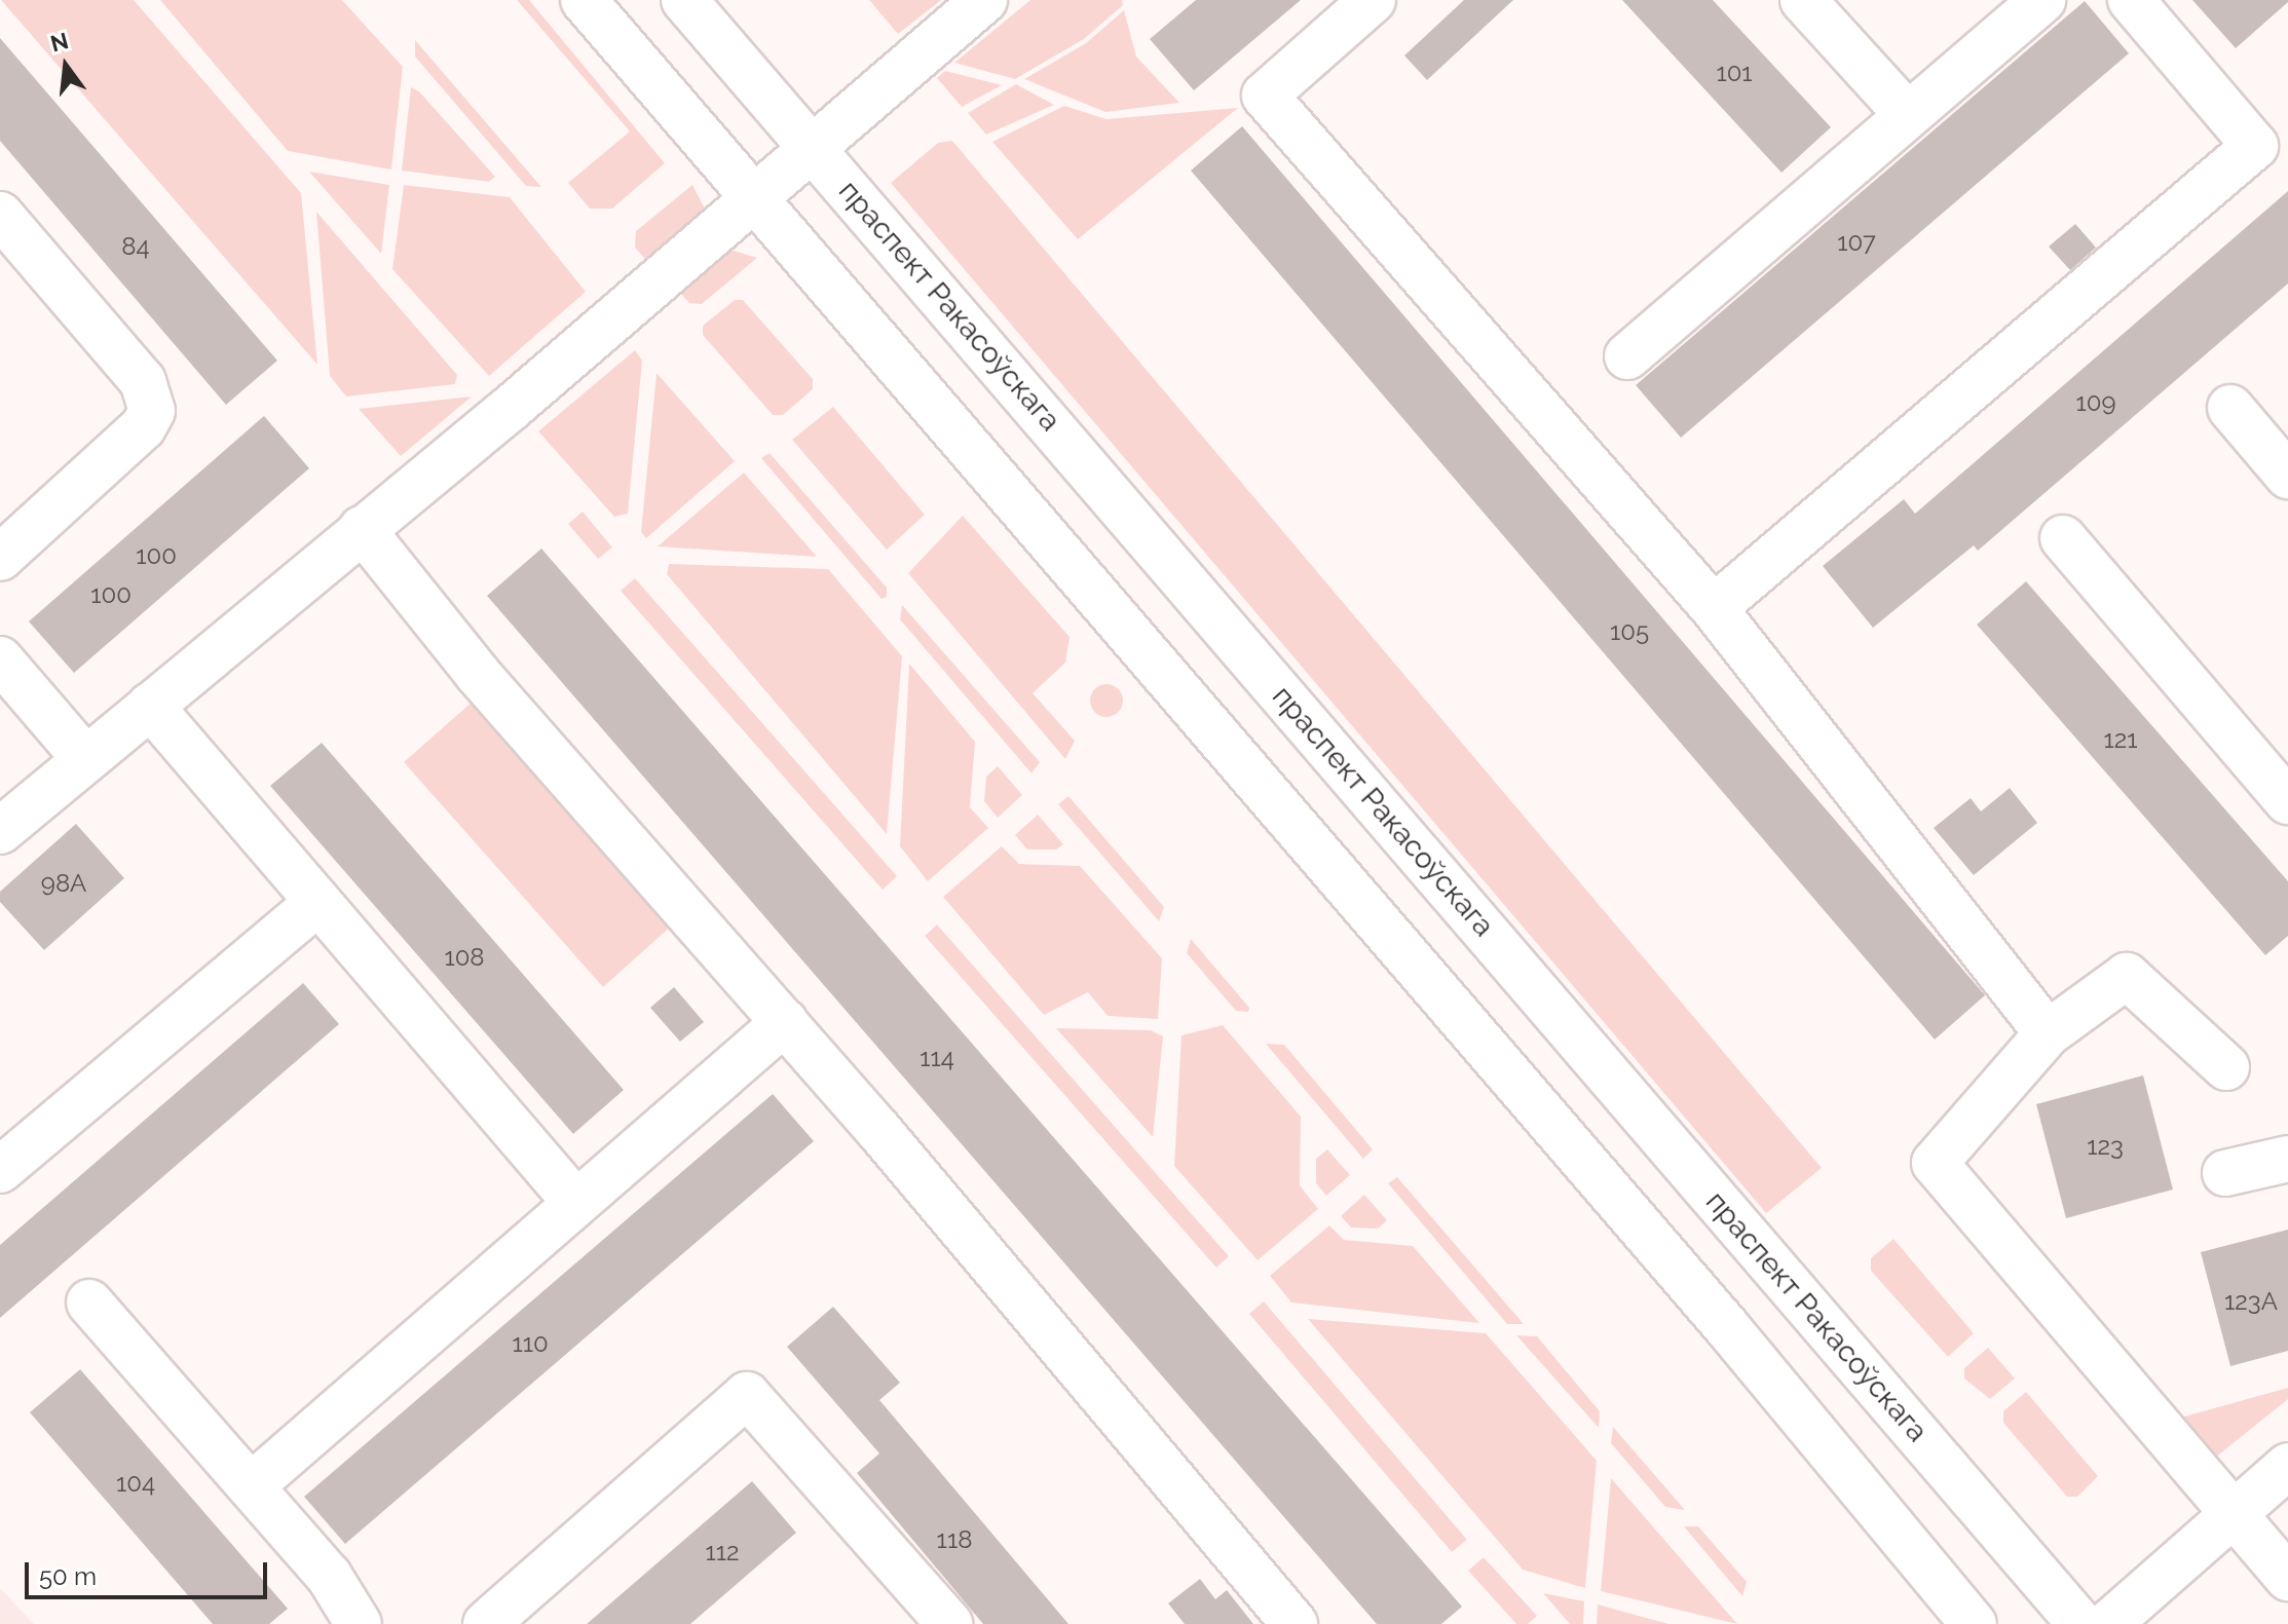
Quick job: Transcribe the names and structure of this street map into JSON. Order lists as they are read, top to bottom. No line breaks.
{"streets":{"main road":["праспект Ракасоўскага"]},"house_numbers":["101","107","84","109","100","100","105","121","98А","108","114","123","123А","110","104","118","112"],"scale_bar":"50 m","north":"top"}
